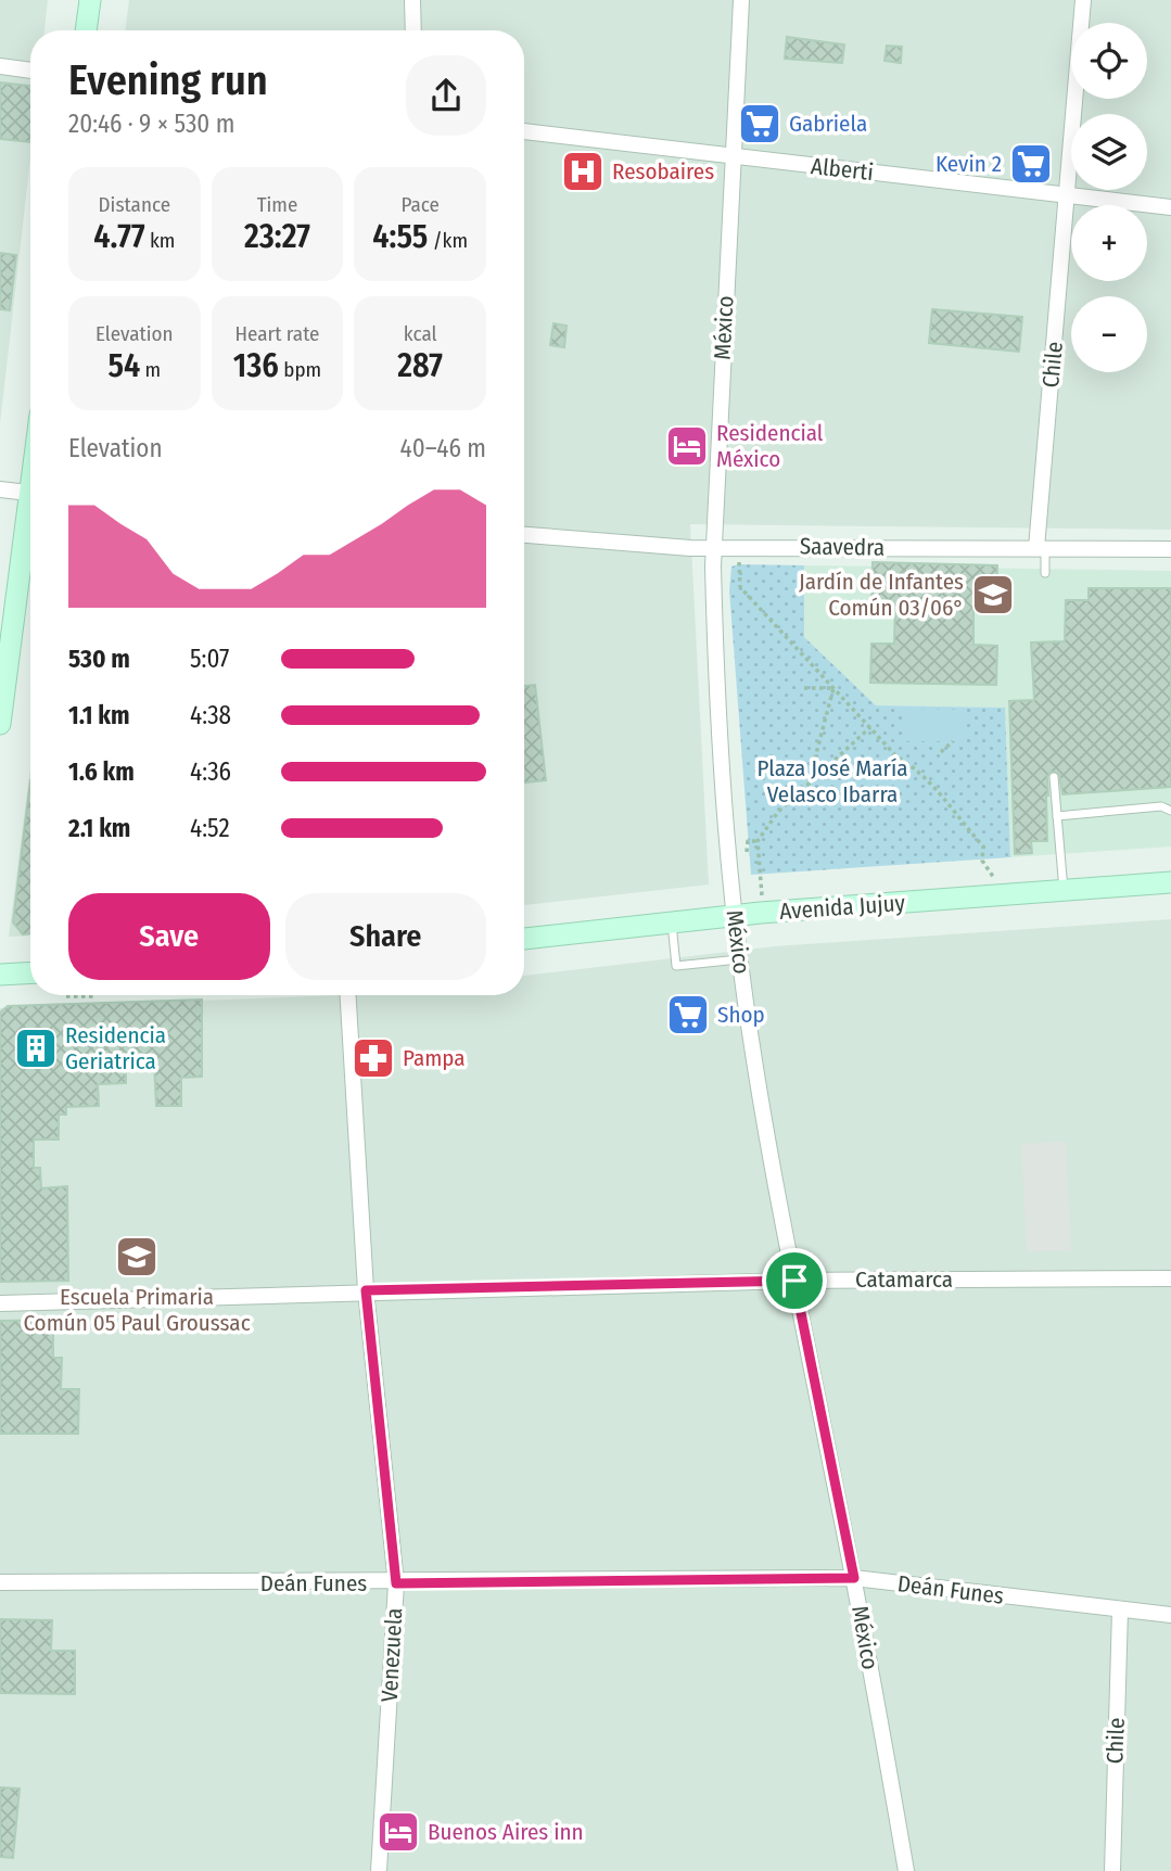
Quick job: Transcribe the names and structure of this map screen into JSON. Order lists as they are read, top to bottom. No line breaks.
{"streets":{"main road":["Avenida Jujuy"],"street":["Alberti","México","Chile","Saavedra","Catamarca","Deán Funes","Venezuela"]},"crossings":[["Alberti","México"],["Alberti","Chile"],["México","Saavedra"],["México","Avenida Jujuy"],["México","Catamarca"],["México","Deán Funes"],["Chile","Saavedra"],["Chile","Deán Funes"],["Catamarca","Venezuela"],["Deán Funes","Venezuela"]],"parks":["Plaza José María Velasco Ibarra"],"places":{"supermarket":["Gabriela","Kevin 2","Shop"],"hospital":["Resobaires"],"hotel":["Residencial México","Buenos Aires inn"],"school or university":["Jardín de Infantes Común 03/06°","Escuela Primaria Común 05 Paul Groussac"],"building":["Residencia Geriatrica"],"pharmacy":["Pampa"]},"page":{"map_buttons":["+","−"],"heading":["Evening run","20:46 · 9 × 530 m"],"stats":[["Distance","4.77 km"],["Time","23:27"],["Pace","4:55 /km"],["Elevation","54 m"],["Heart rate","136 bpm"],["kcal","287"]],"chart":["Elevation","40–46 m"],"list":[{"name":"530 m","note":"5:07"},{"name":"1.1 km","note":"4:38"},{"name":"1.6 km","note":"4:36"},{"name":"2.1 km","note":"4:52"}],"buttons":["Save","Share"]}}
